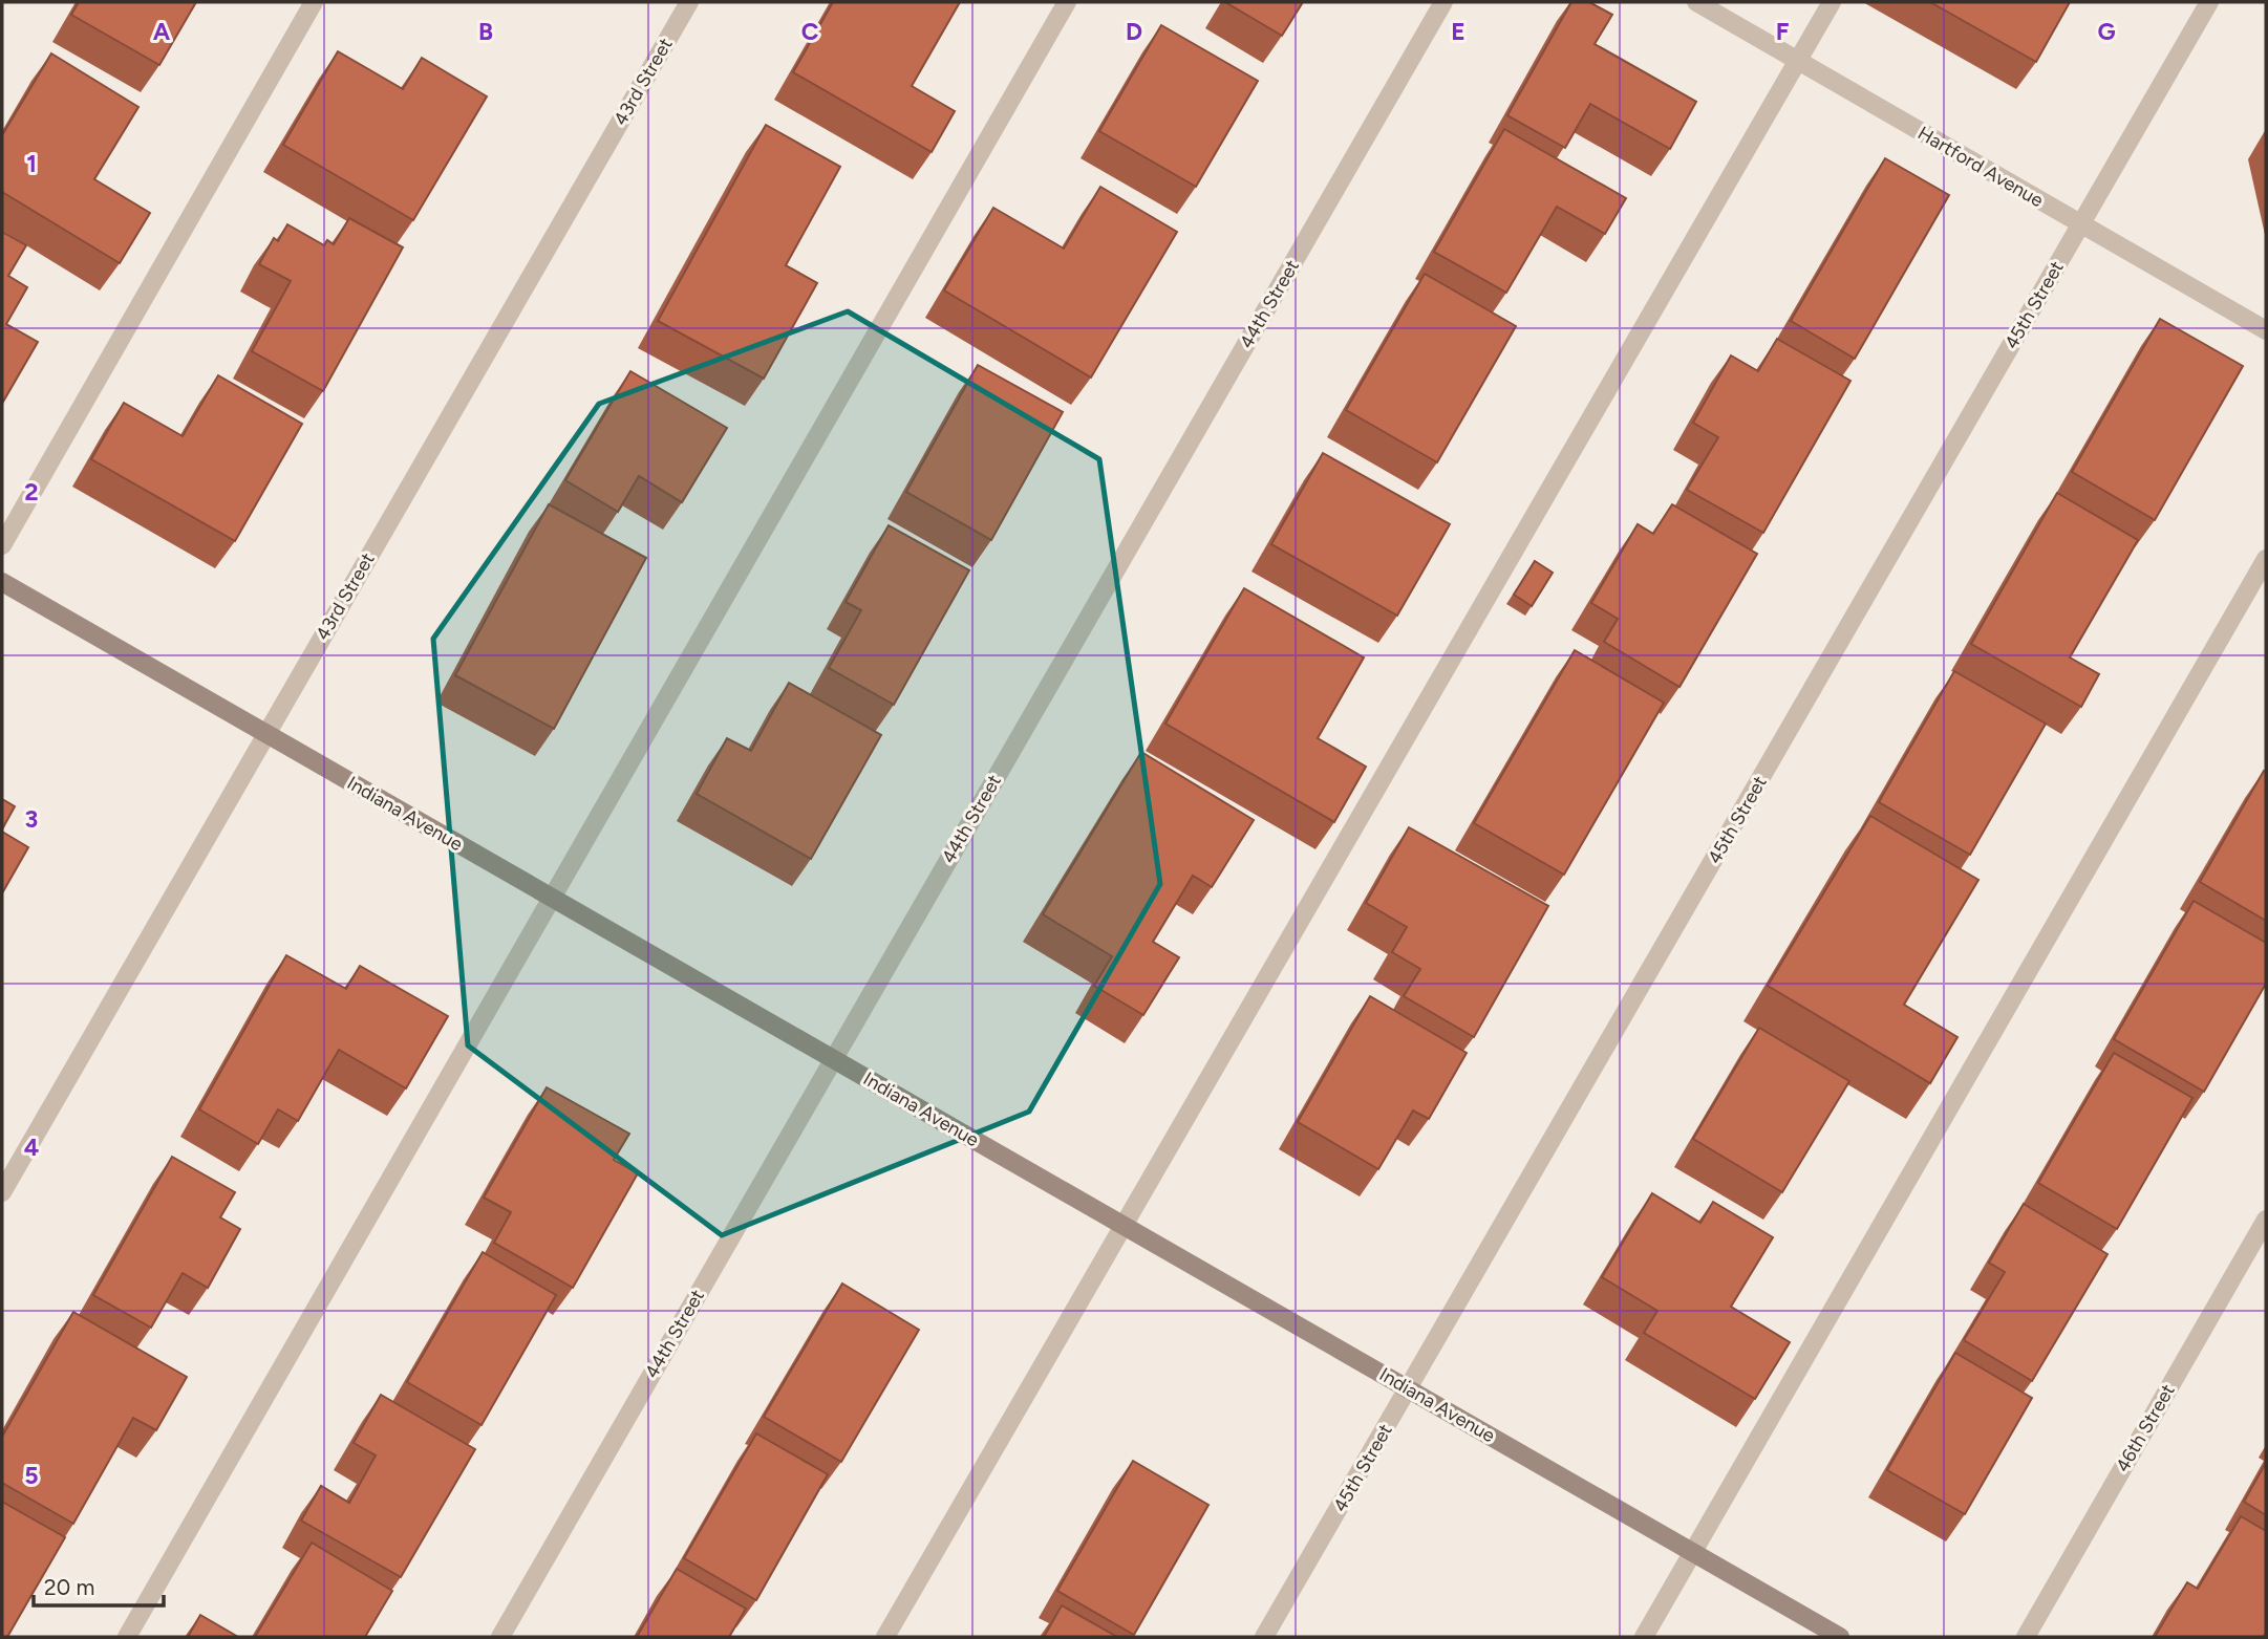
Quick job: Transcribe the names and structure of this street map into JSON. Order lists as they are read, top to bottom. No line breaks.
{"streets":{"main road":["Indiana Avenue"],"street":["43rd Street","Hartford Avenue","44th Street","45th Street","46th Street"]},"crossings":[["43rd Street","Indiana Avenue"],["Hartford Avenue","45th Street"],["44th Street","Indiana Avenue"],["45th Street","Indiana Avenue"]],"scale_bar":"20 m","grid":{"columns":["A","B","C","D","E","F","G"],"rows":["1","2","3","4","5"]}}
